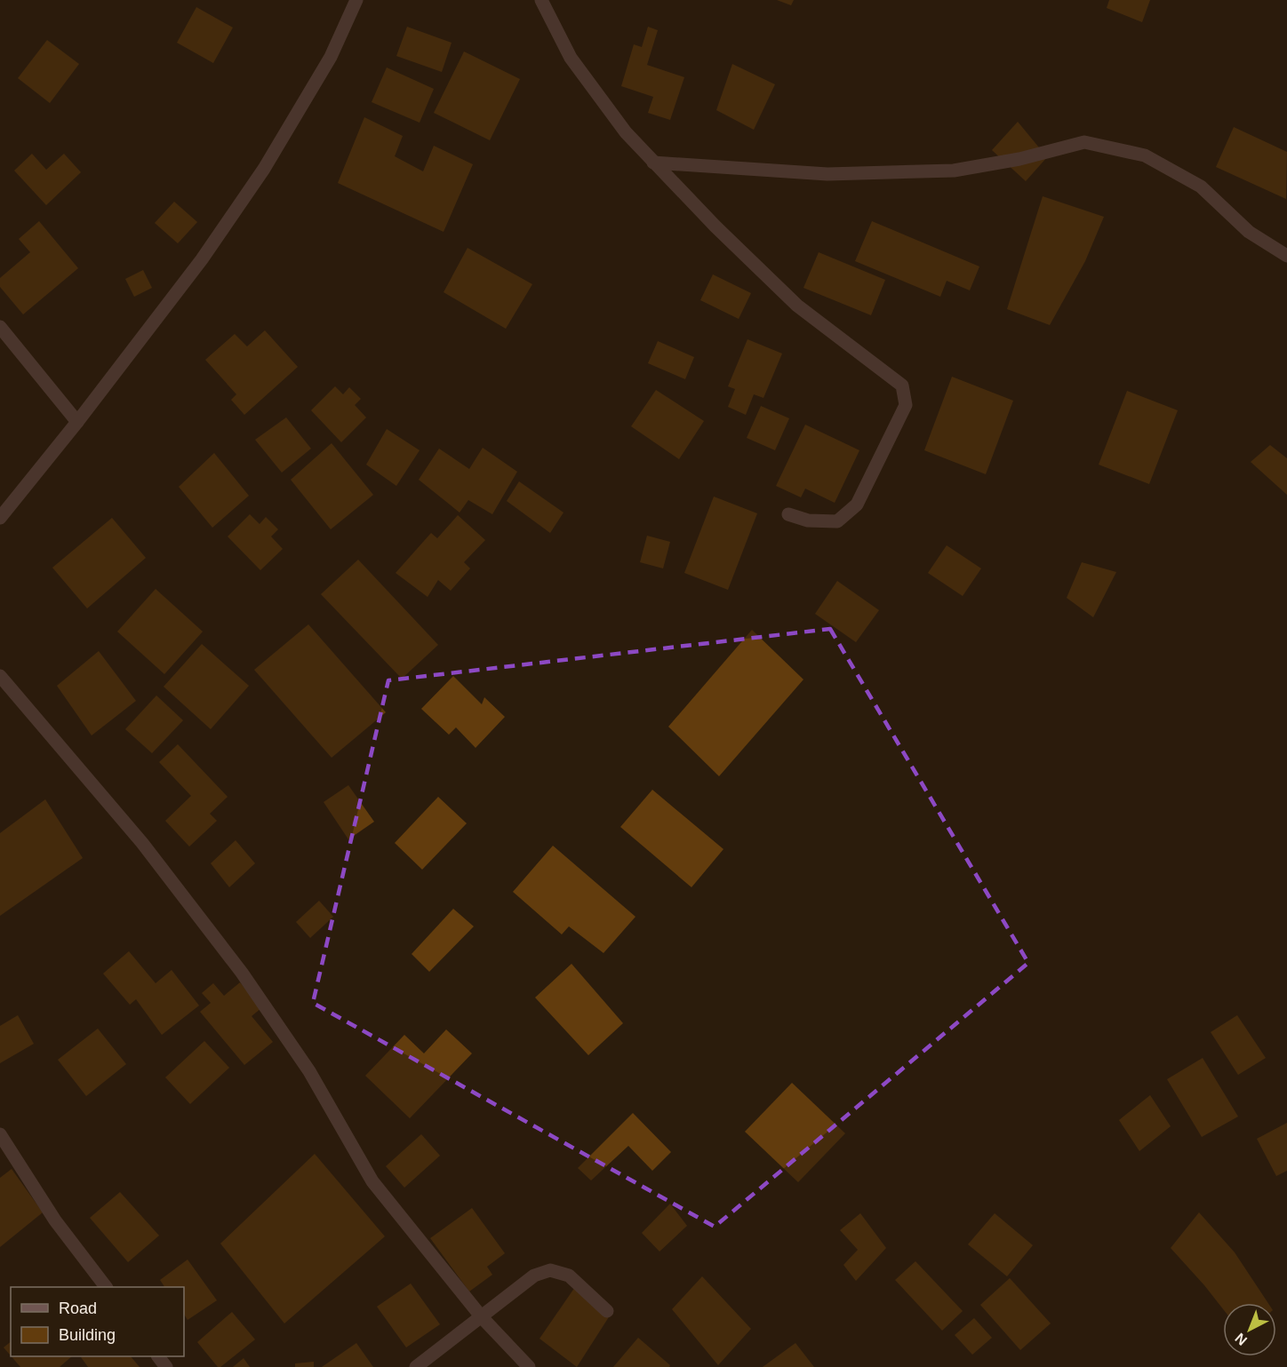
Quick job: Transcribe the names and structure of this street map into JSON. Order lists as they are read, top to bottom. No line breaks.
{"legend":["Road","Building"],"north":"bottom left"}
